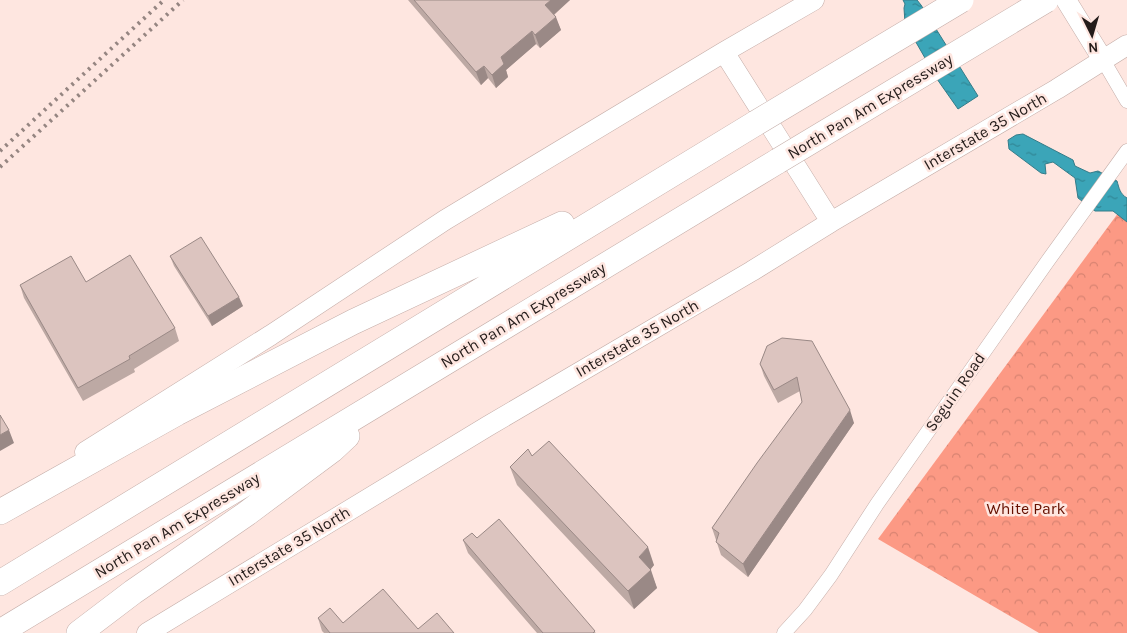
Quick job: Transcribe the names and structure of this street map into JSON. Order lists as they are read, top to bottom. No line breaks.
{"streets":{"highway":["North Pan Am Expressway"],"main road":["Interstate 35 North"],"street":["Seguin Road"]},"parks":["White Park"],"north":"bottom"}
